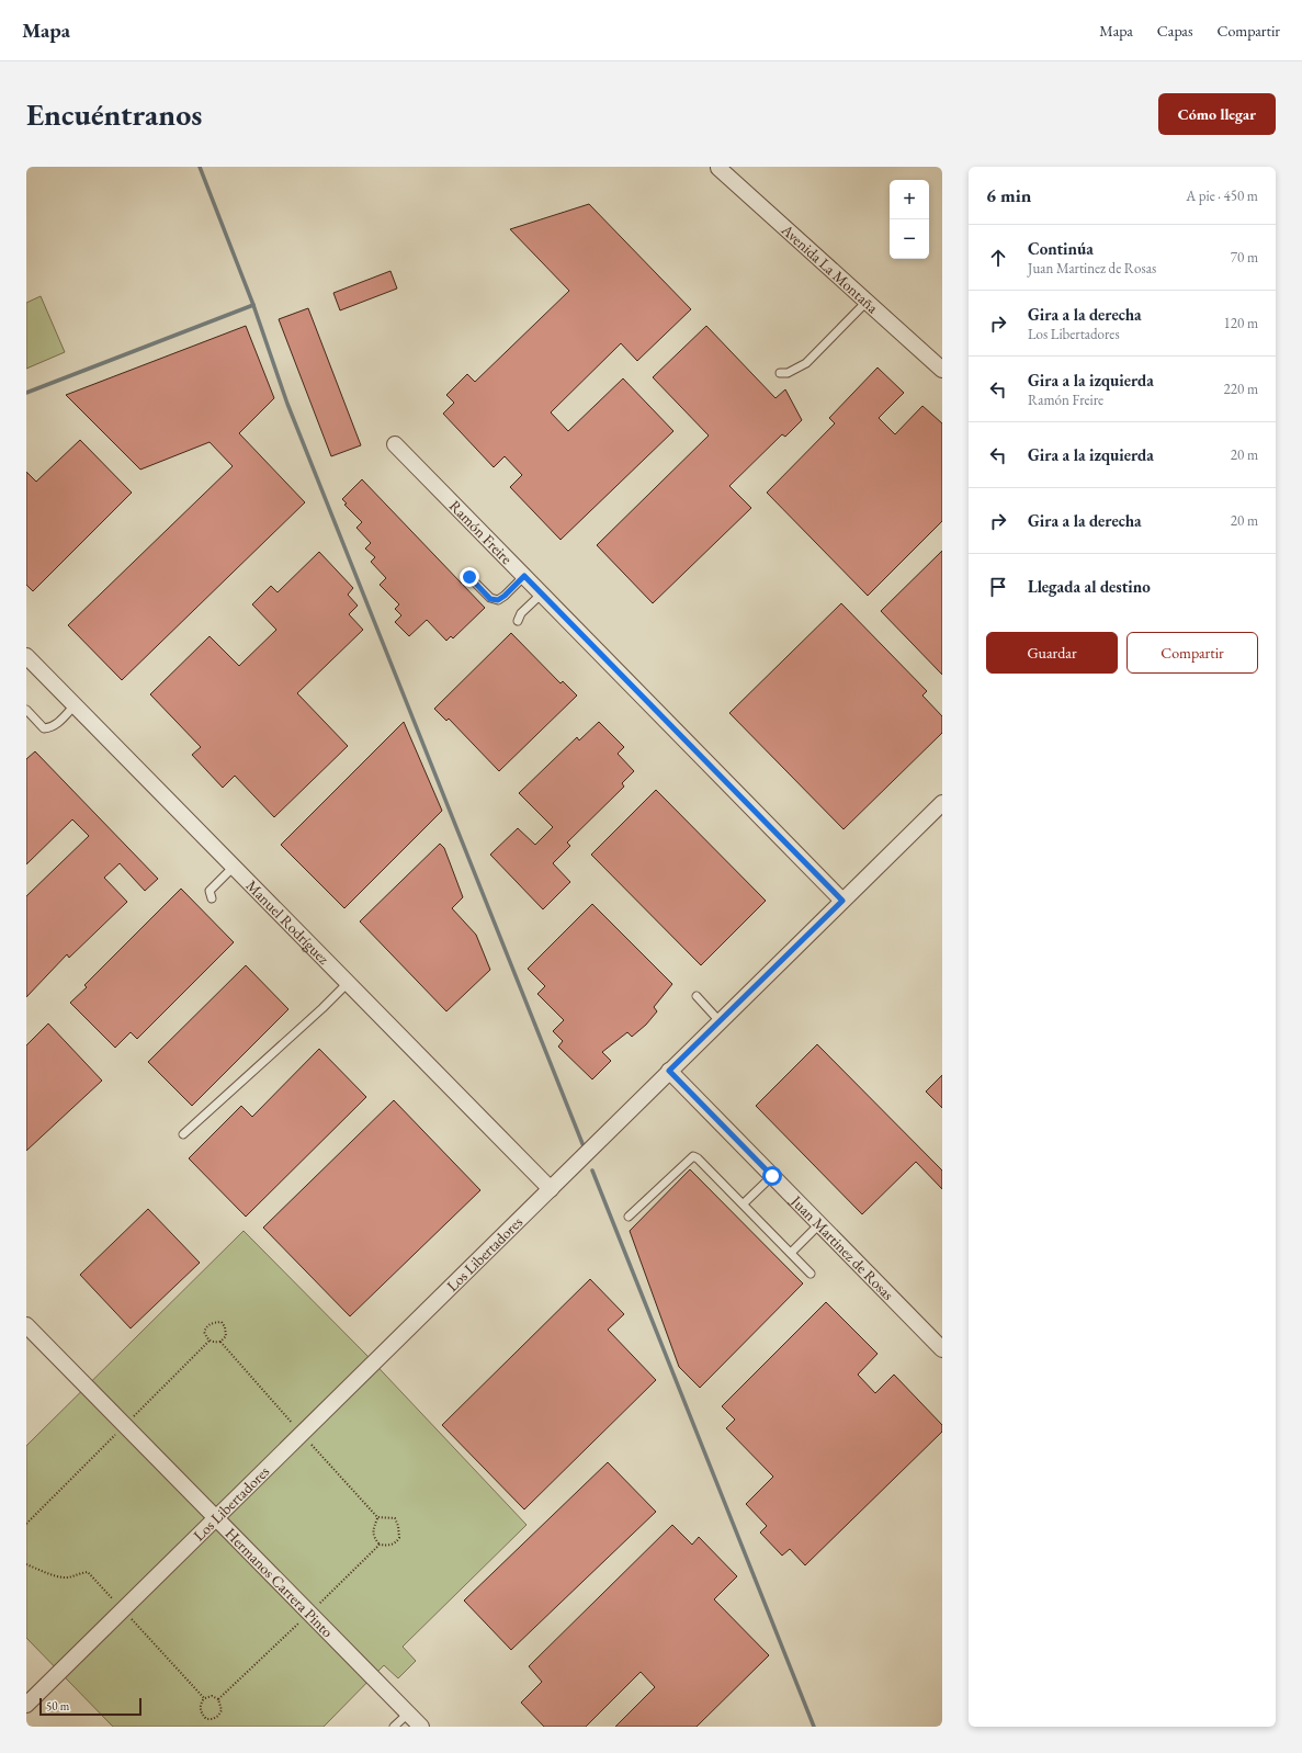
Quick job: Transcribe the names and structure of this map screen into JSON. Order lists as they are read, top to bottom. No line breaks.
{"streets":{"street":["Avenida La Montaña","Ramón Freire","Manuel Rodríguez","Juan Martinez de Rosas","Los Libertadores","Hermanos Carrera Pinto"]},"crossings":[["Ramón Freire","Los Libertadores"],["Manuel Rodríguez","Los Libertadores"],["Juan Martinez de Rosas","Los Libertadores"],["Los Libertadores","Hermanos Carrera Pinto"]],"scale_bar":"50 m","page":{"header":"Mapa","nav":["Mapa","Capas","Compartir"],"buttons":["Cómo llegar",["Guardar","Compartir"]],"title":"Encuéntranos","heading":["6 min","A pie · 450 m"],"map_buttons":["+","−"],"list":[["Continúa","Juan Martinez de Rosas","70 m"],["Gira a la derecha","Los Libertadores","120 m"],["Gira a la izquierda","Ramón Freire","220 m"],["Gira a la izquierda","20 m"],["Gira a la derecha","20 m"],"Llegada al destino"],"scale":"50 m"}}
